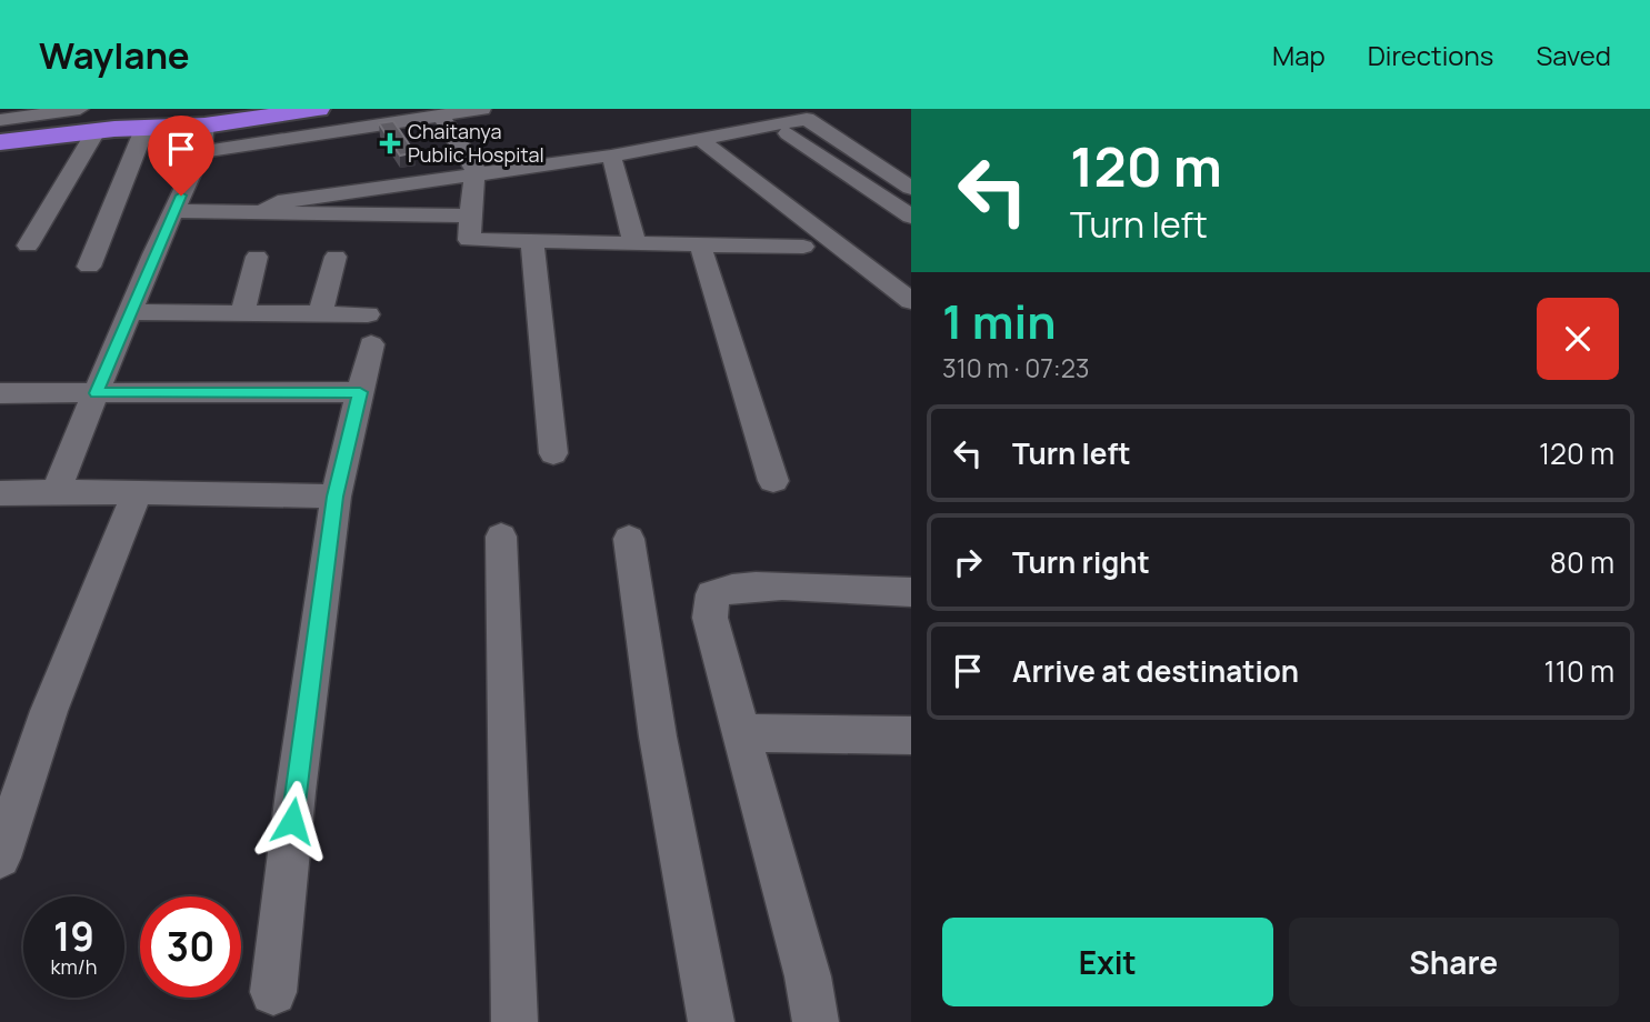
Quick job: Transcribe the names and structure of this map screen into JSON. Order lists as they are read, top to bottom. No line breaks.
{"places":{"health":["Chaitanya Public Hospital"]},"page":{"header":"Waylane","nav":["Map","Directions","Saved"],"turn":["120 m","Turn left"],"heading":["1 min","310 m · 07:23"],"list":[{"name":"Turn left","value":"120 m"},{"name":"Turn right","value":"80 m"},{"name":"Arrive at destination","value":"110 m"}],"speed":"19 km/h","limit":"30","buttons":["Exit","Share"]}}
